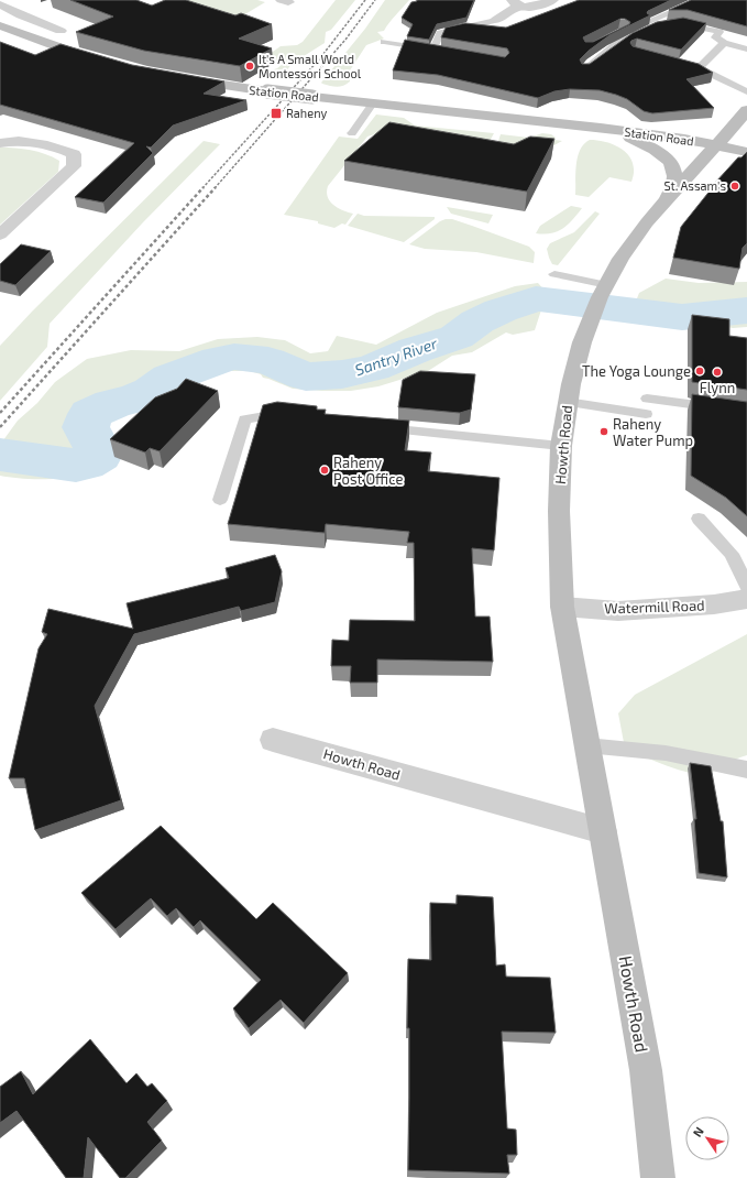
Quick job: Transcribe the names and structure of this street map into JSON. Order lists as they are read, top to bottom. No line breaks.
{"streets":{"main road":["Station Road","Howth Road"],"street":["Watermill Road"]},"crossings":[["Station Road","Howth Road"],["Howth Road","Watermill Road"]],"water":["Santry River"],"places":{"other":["It's A Small World Montessori School","St. Assam's","The Yoga Lounge","Flynn","Raheny Water Pump","Raheny Post Office"],"transit":["Raheny"]},"north":"top left"}
